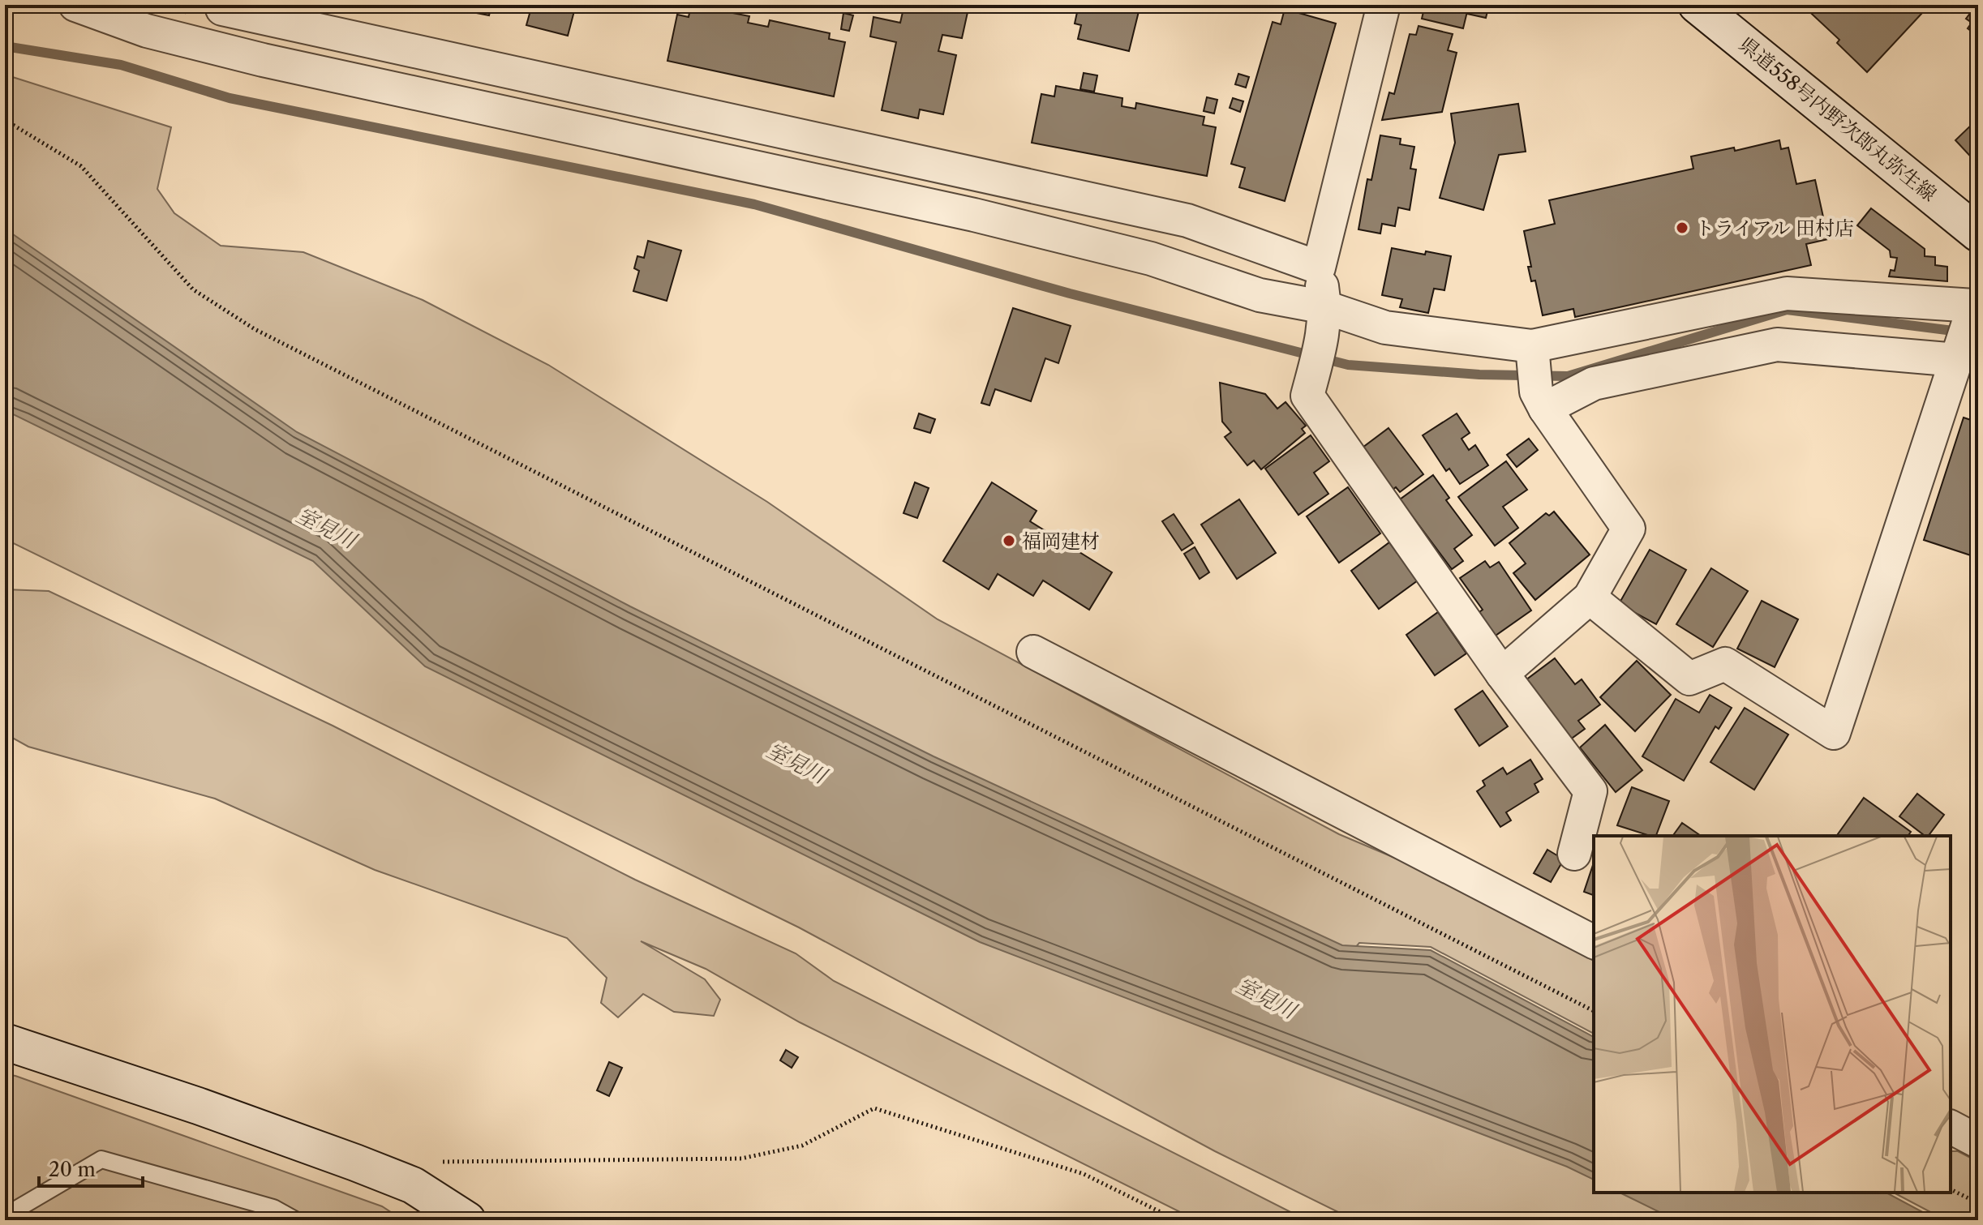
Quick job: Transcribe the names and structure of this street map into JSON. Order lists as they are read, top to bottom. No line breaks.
{"streets":{"street":["県道558号内野次郎丸弥生線"]},"water":["室見川"],"places":["トライアル 田村店","福岡建材"],"scale_bar":"20 m"}
